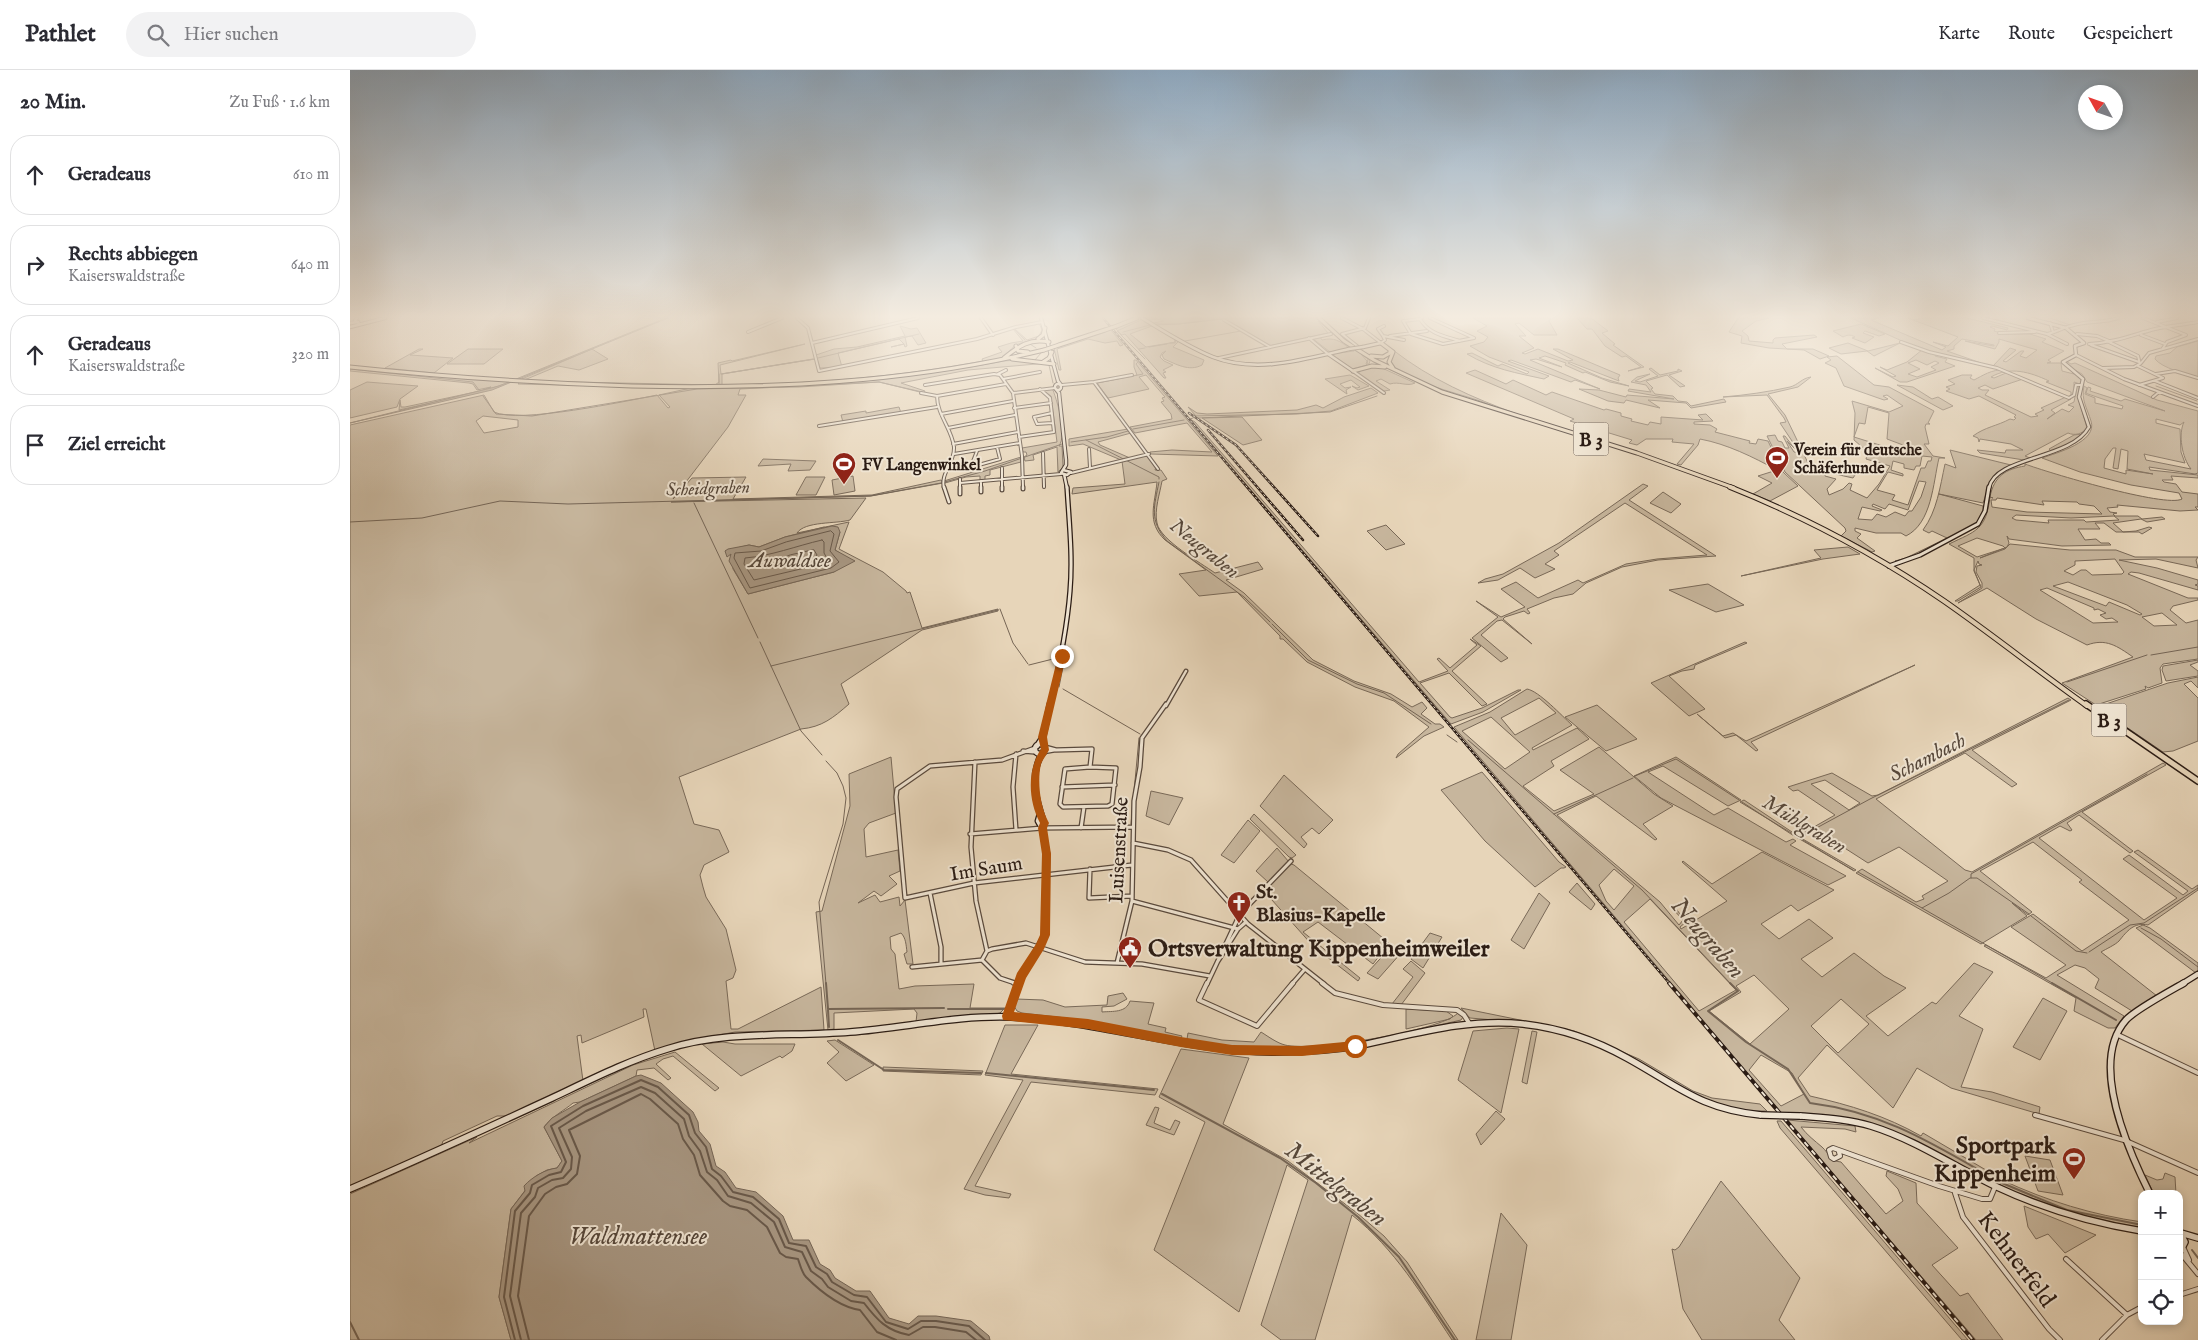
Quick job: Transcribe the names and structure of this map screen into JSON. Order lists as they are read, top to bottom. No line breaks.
{"streets":{"main road":["B 3"],"street":["Luisenstraße","Im Saum","Kehnerfeld"]},"crossings":[["Luisenstraße","Im Saum"]],"water":["Scheidgraben","Neugraben","Auwaldsee","Schambach","Mühlgraben","Mittelgraben","Waldmattensee"],"places":{"sports":["Verein für deutsche Schäferhunde","FV Langenwinkel","Sportpark Kippenheim"],"church":["St. Blasius-Kapelle"],"public building":["Ortsverwaltung Kippenheimweiler"]},"north":"top left","page":{"header":"Pathlet","search":"Hier suchen","nav":["Karte","Route","Gespeichert"],"heading":["20 Min.","Zu Fuß · 1.6 km"],"list":[["Geradeaus","610 m"],["Rechts abbiegen","Kaiserswaldstraße","640 m"],["Geradeaus","Kaiserswaldstraße","320 m"],"Ziel erreicht"],"map_buttons":["+","−"]}}
